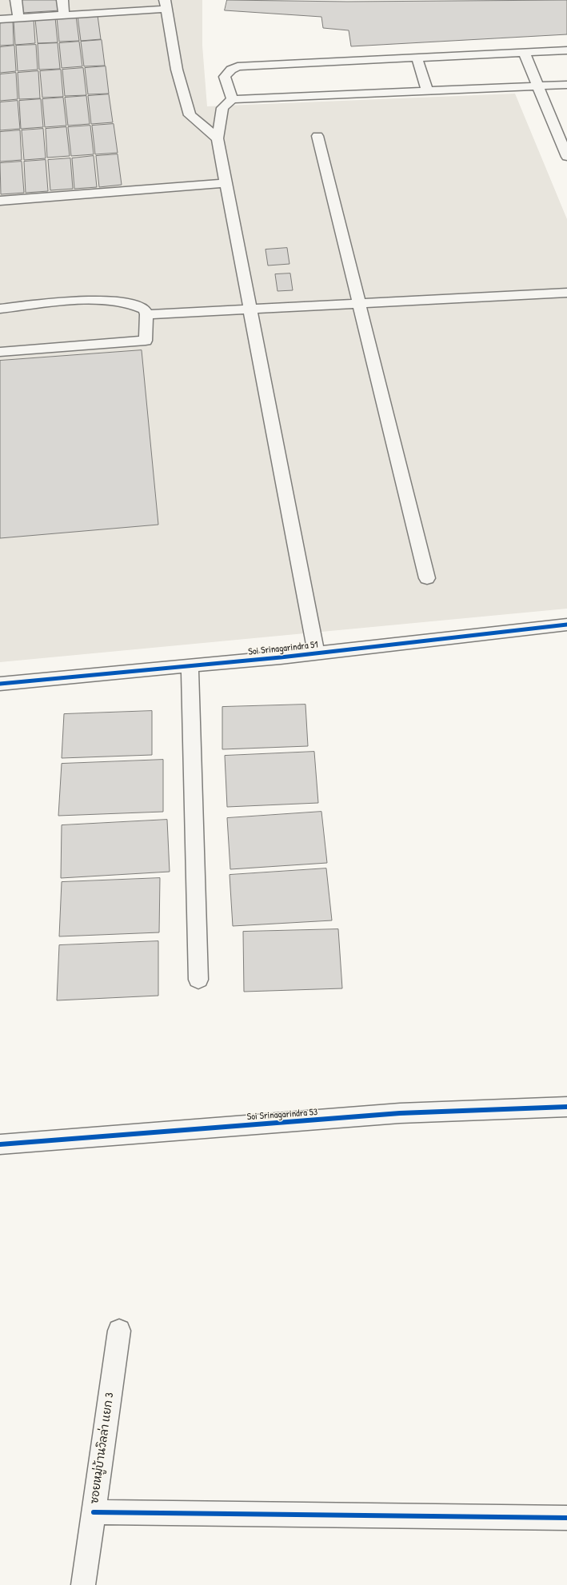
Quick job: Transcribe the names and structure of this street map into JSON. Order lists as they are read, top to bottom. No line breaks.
{"streets":{"street":["Soi Srinagarindra 51","Soi Srinagarindra 53","ซอยหมู่บ้านวิลล่า แยก 3"]}}
